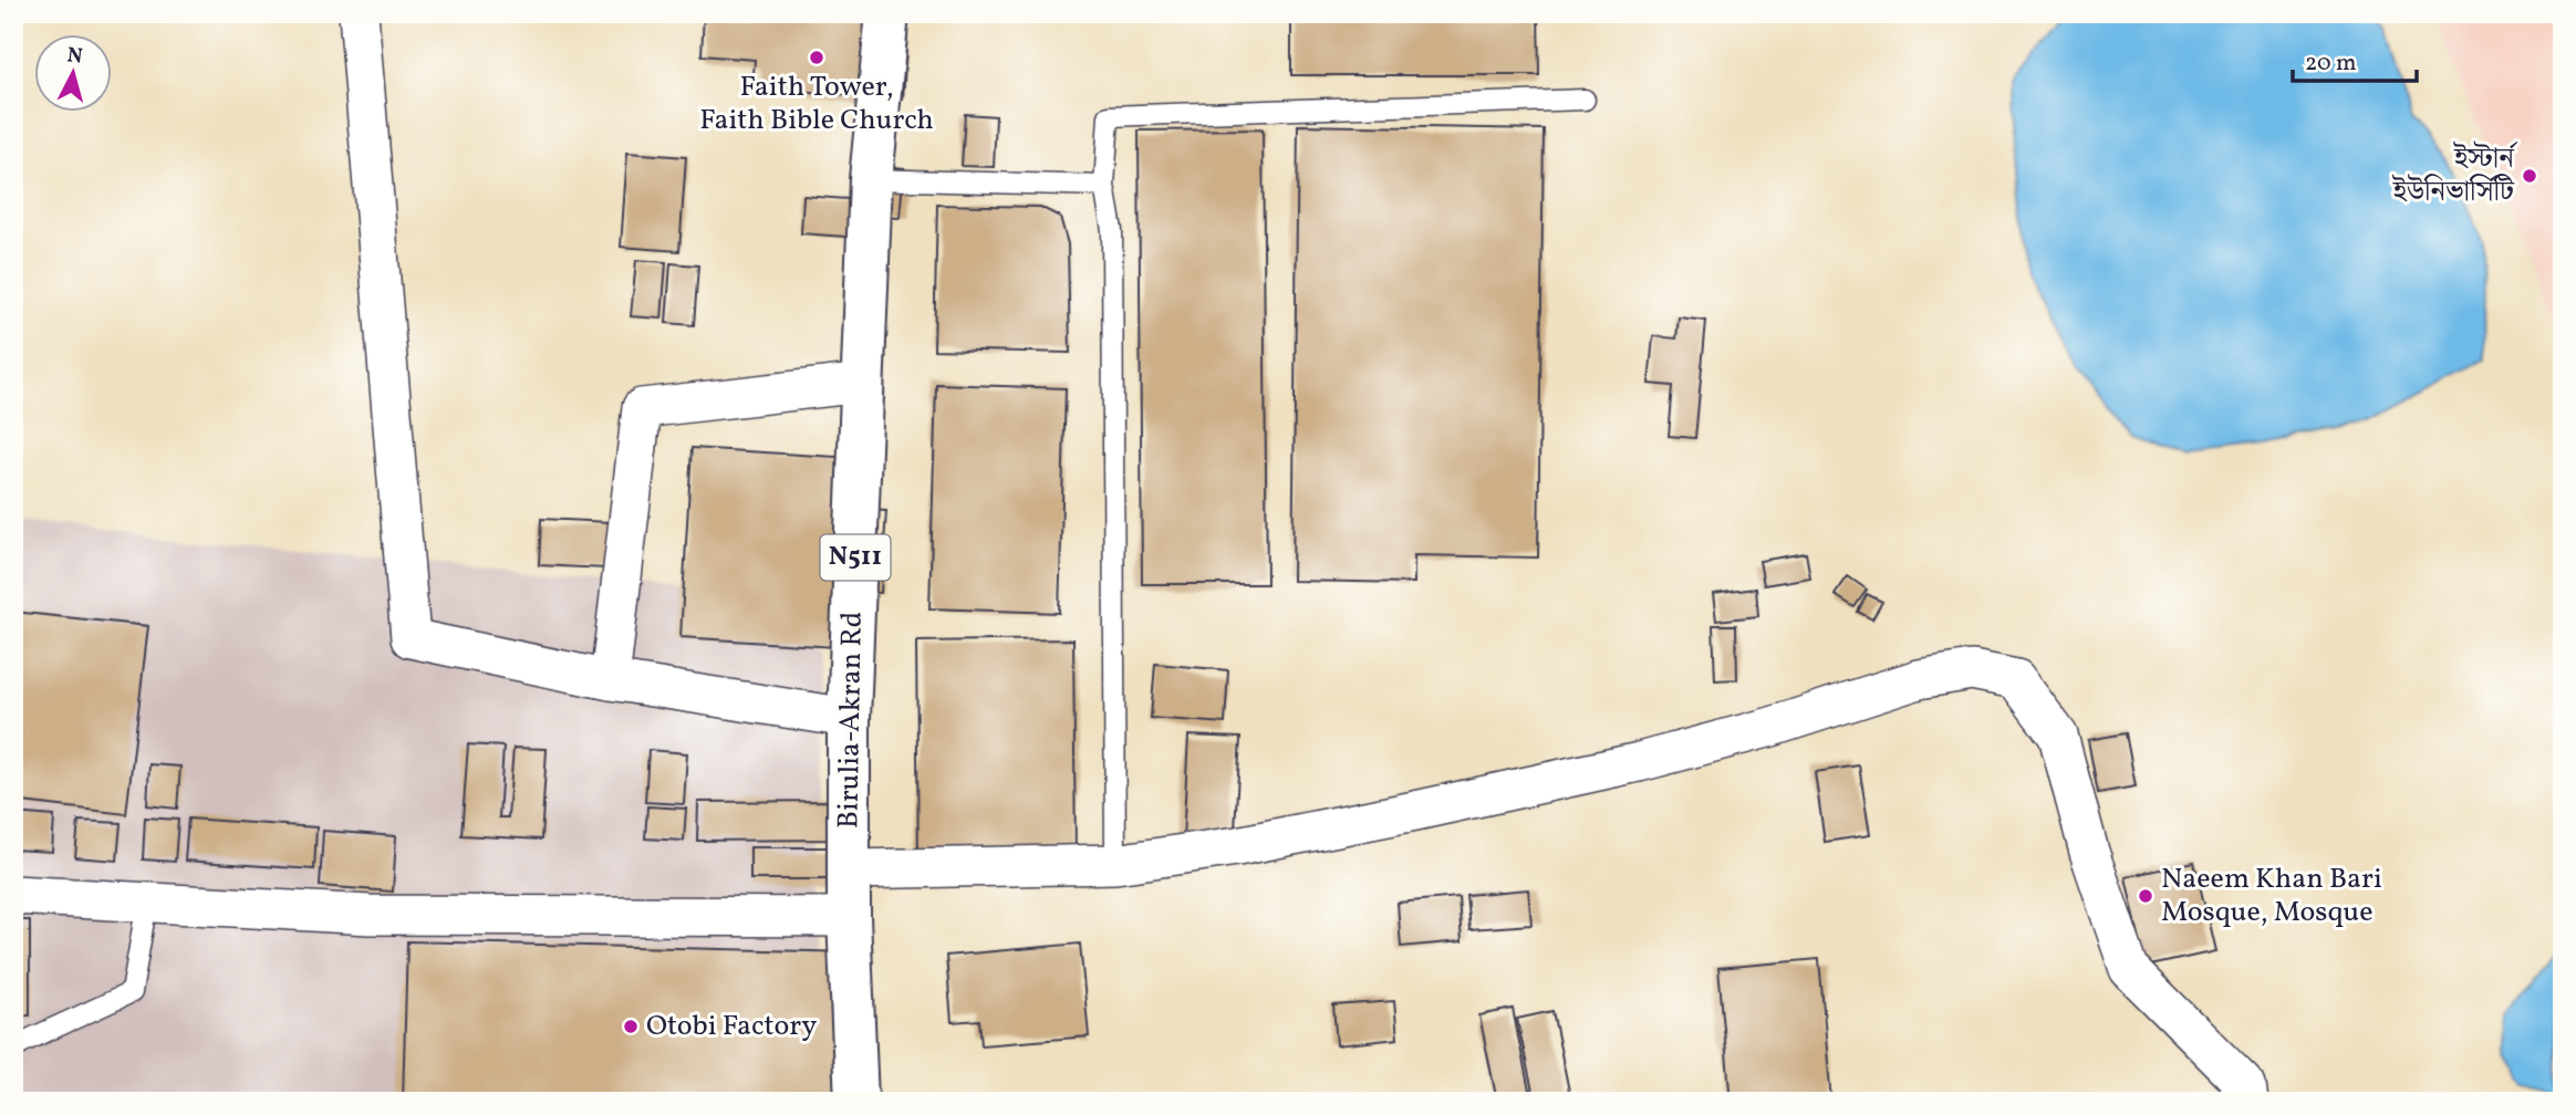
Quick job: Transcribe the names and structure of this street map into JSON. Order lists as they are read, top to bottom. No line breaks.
{"streets":{"highway":["N511","Birulia-Akran Rd"]},"places":["Faith Tower, Faith Bible Church","ইস্টার্ন ইউনিভার্সিটি","Naeem Khan Bari Mosque, Mosque","Otobi Factory"],"scale_bar":"20 m","north":"top"}
